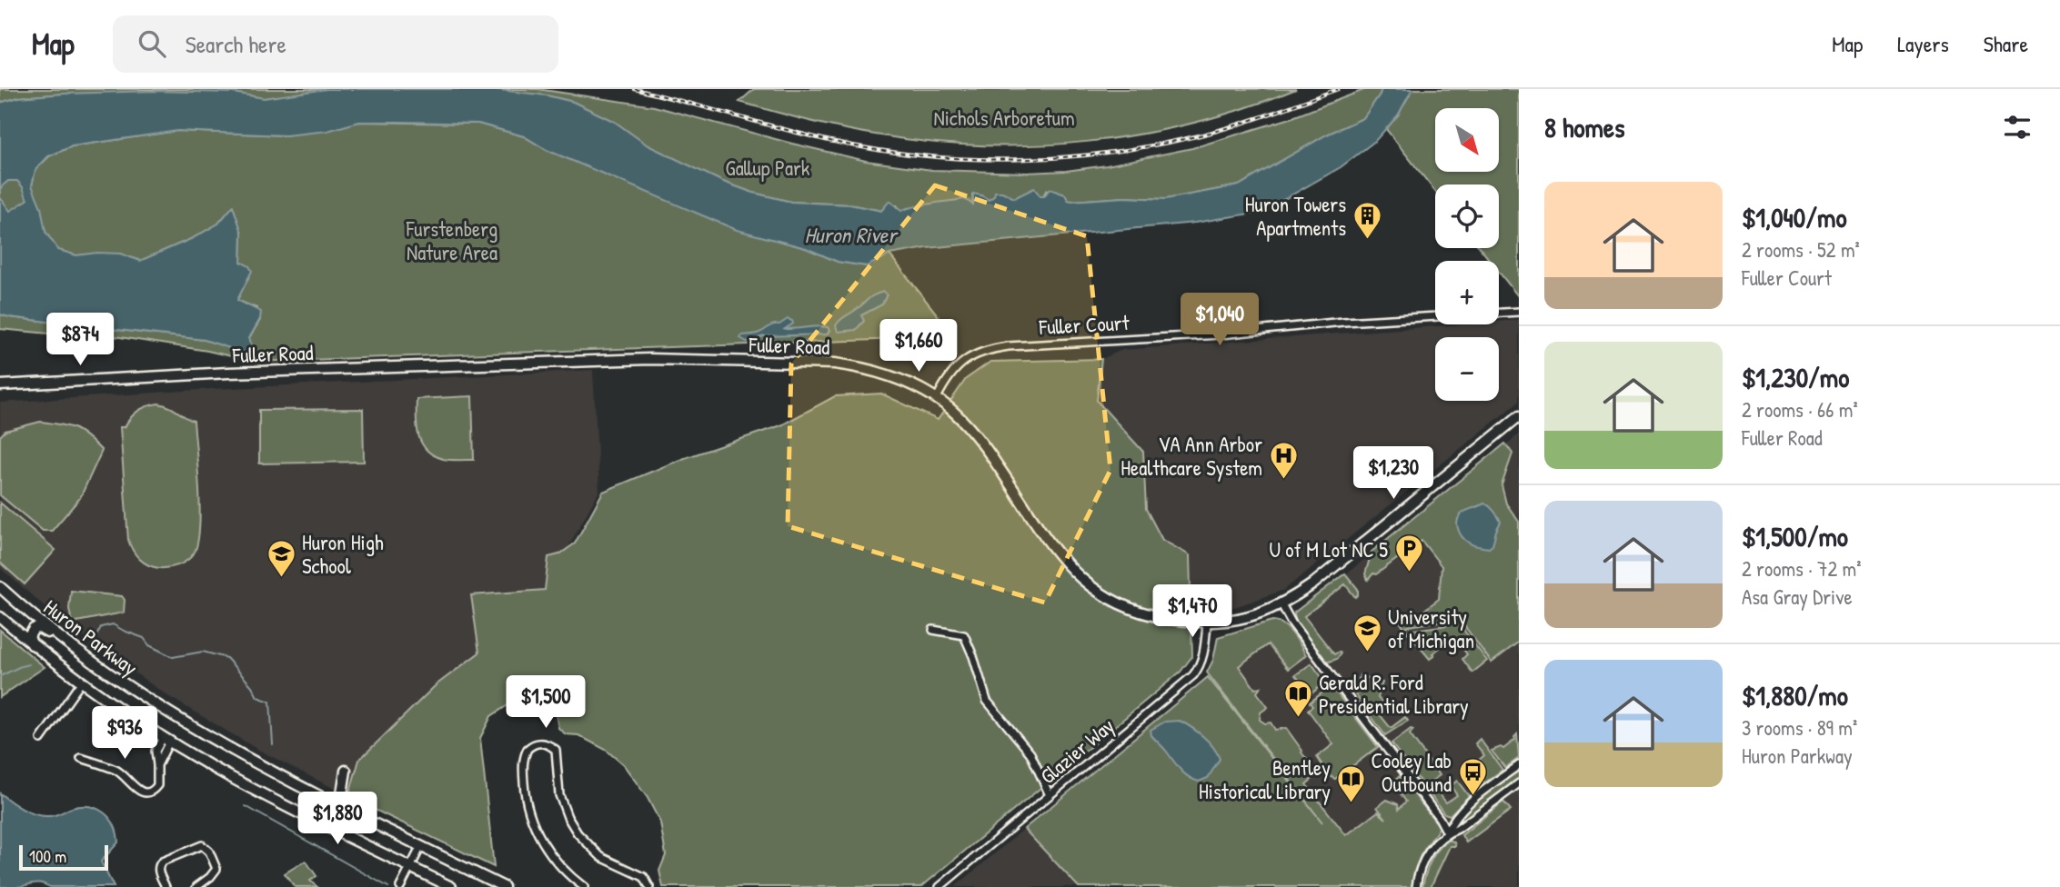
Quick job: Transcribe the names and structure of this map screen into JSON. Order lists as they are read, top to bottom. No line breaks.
{"streets":{"main road":["Fuller Road","Huron Parkway"],"street":["Fuller Court","Glazier Way"]},"crossings":[["Fuller Court","Fuller Road"],["Fuller Road","Glazier Way"]],"water":["Huron River"],"parks":["Nichols Arboretum","Gallup Park","Furstenberg Nature Area"],"places":{"building":["Huron Towers Apartments"],"hospital":["VA Ann Arbor Healthcare System"],"parking":["U of M Lot NC 5"],"school or university":["Huron High School","University of Michigan"],"library":["Gerald R. Ford Presidential Library","Bentley Historical Library"],"bus stop":["Cooley Lab Outbound"]},"scale_bar":"100 m","north":"bottom right","page":{"header":"Map","search":"Search here","nav":["Map","Layers","Share"],"heading":"8 homes","map_buttons":["+","−"],"list":[{"name":"$1,040/mo","note":"2 rooms · 52 m² · Fuller Court"},{"name":"$1,230/mo","note":"2 rooms · 66 m² · Fuller Road"},{"name":"$1,500/mo","note":"2 rooms · 72 m² · Asa Gray Drive"},{"name":"$1,880/mo","note":"3 rooms · 89 m² · Huron Parkway"}],"price":["$1,040","$874","$1,660","$1,230","$1,470","$1,500","$936","$1,880"],"scale":"100 m"}}
